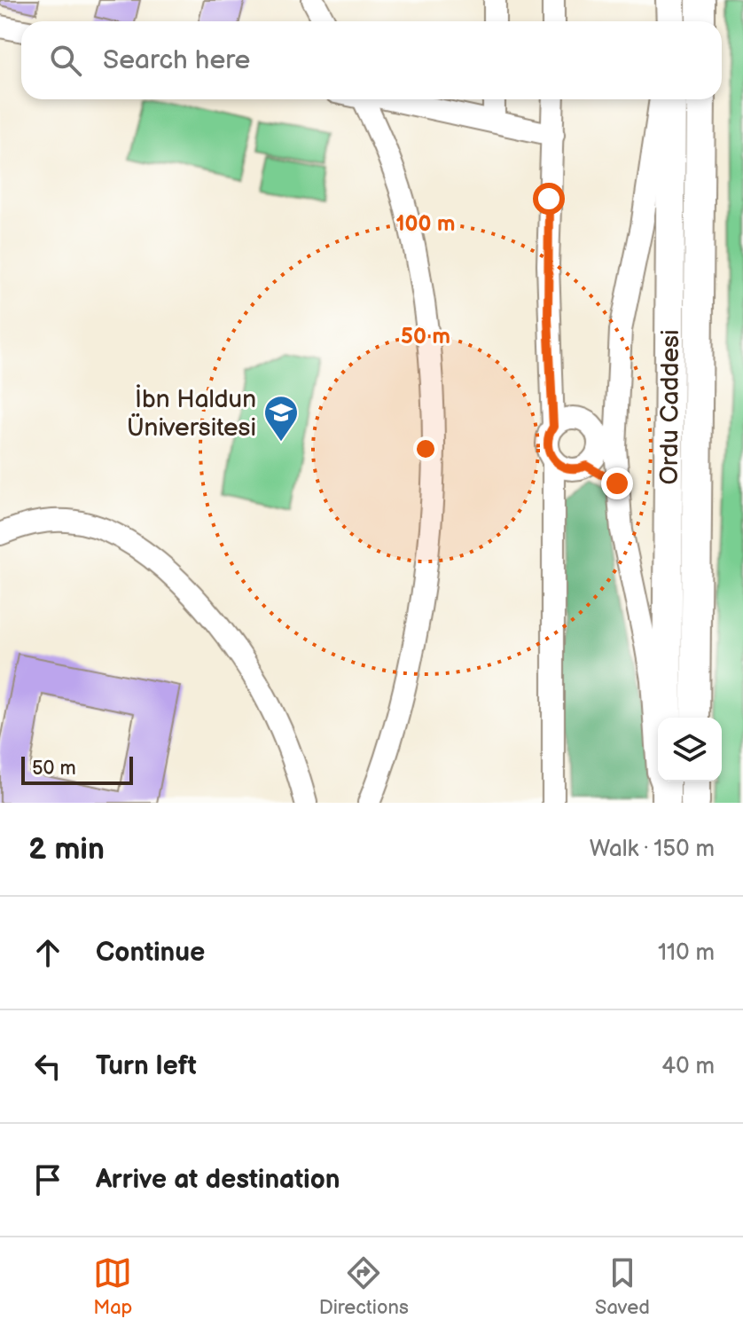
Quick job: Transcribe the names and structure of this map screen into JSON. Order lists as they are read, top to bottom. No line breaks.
{"streets":{"main road":["Ordu Caddesi"]},"places":{"school or university":["İbn Haldun Üniversitesi"]},"scale_bar":"50 m","page":{"search":"Search here","scale":"50 m","heading":["2 min","Walk · 150 m"],"list":[["Continue","110 m"],["Turn left","40 m"],"Arrive at destination"],"nav":["Map","Directions","Saved"]},"rings":["100 m","50 m"]}
